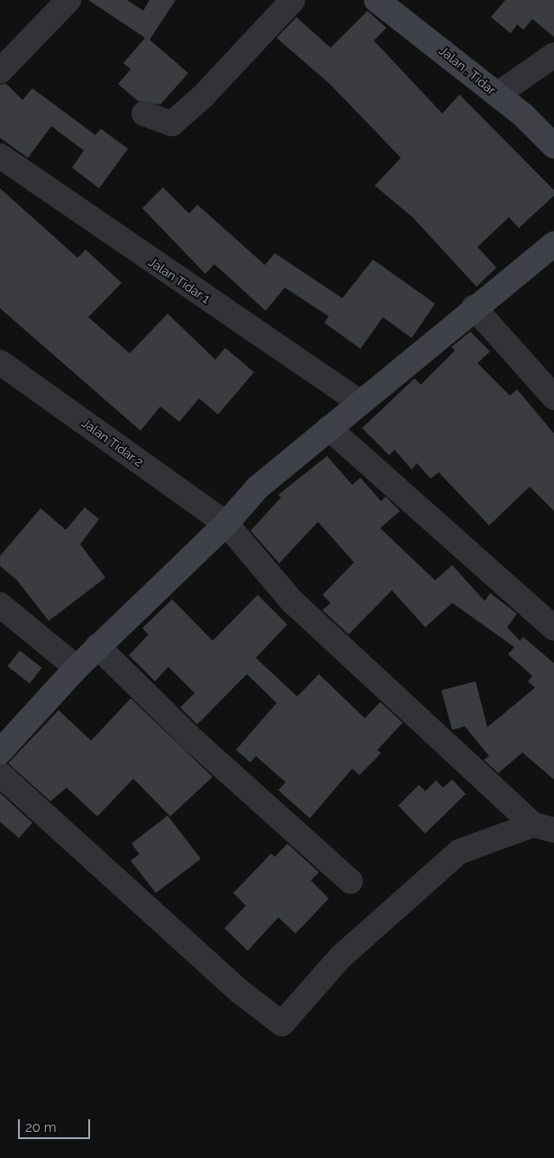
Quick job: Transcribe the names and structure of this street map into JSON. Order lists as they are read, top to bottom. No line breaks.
{"streets":{"street":["Jalan . Tidar","Jalan Tidar 1","Jalan Tidar 2"]},"scale_bar":"20 m"}
